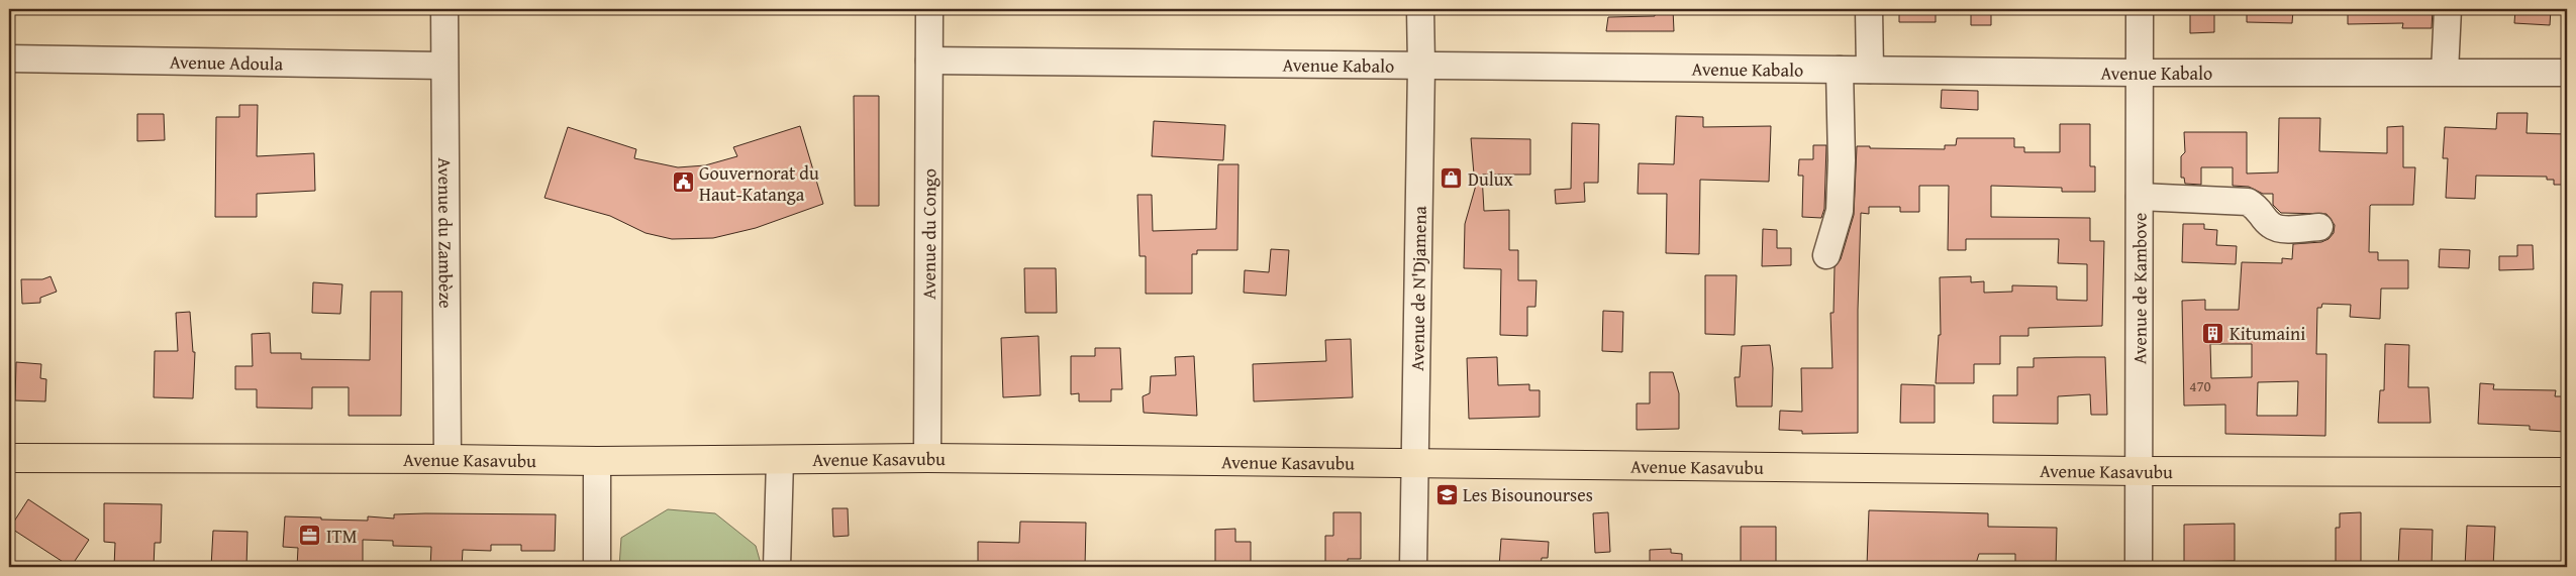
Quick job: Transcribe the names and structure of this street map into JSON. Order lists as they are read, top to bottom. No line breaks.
{"streets":{"main road":["Avenue Kasavubu"],"street":["Avenue Adoula","Avenue Kabalo","Avenue du Congo","Avenue du Zambèze","Avenue de N'Djamena","Avenue de Kambove"]},"crossings":[["Avenue Adoula","Avenue du Zambèze"],["Avenue Kabalo","Avenue du Congo"],["Avenue Kabalo","Avenue de N'Djamena"],["Avenue Kabalo","Avenue de Kambove"],["Avenue du Congo","Avenue Kasavubu"],["Avenue du Zambèze","Avenue Kasavubu"],["Avenue de N'Djamena","Avenue Kasavubu"],["Avenue de Kambove","Avenue Kasavubu"]],"places":{"shop":["Dulux"],"public building":["Gouvernorat du Haut-Katanga"],"building":["Kitumaini"],"school or university":["Les Bisounourses"],"office":["ITM"]},"house_numbers":["470"]}
